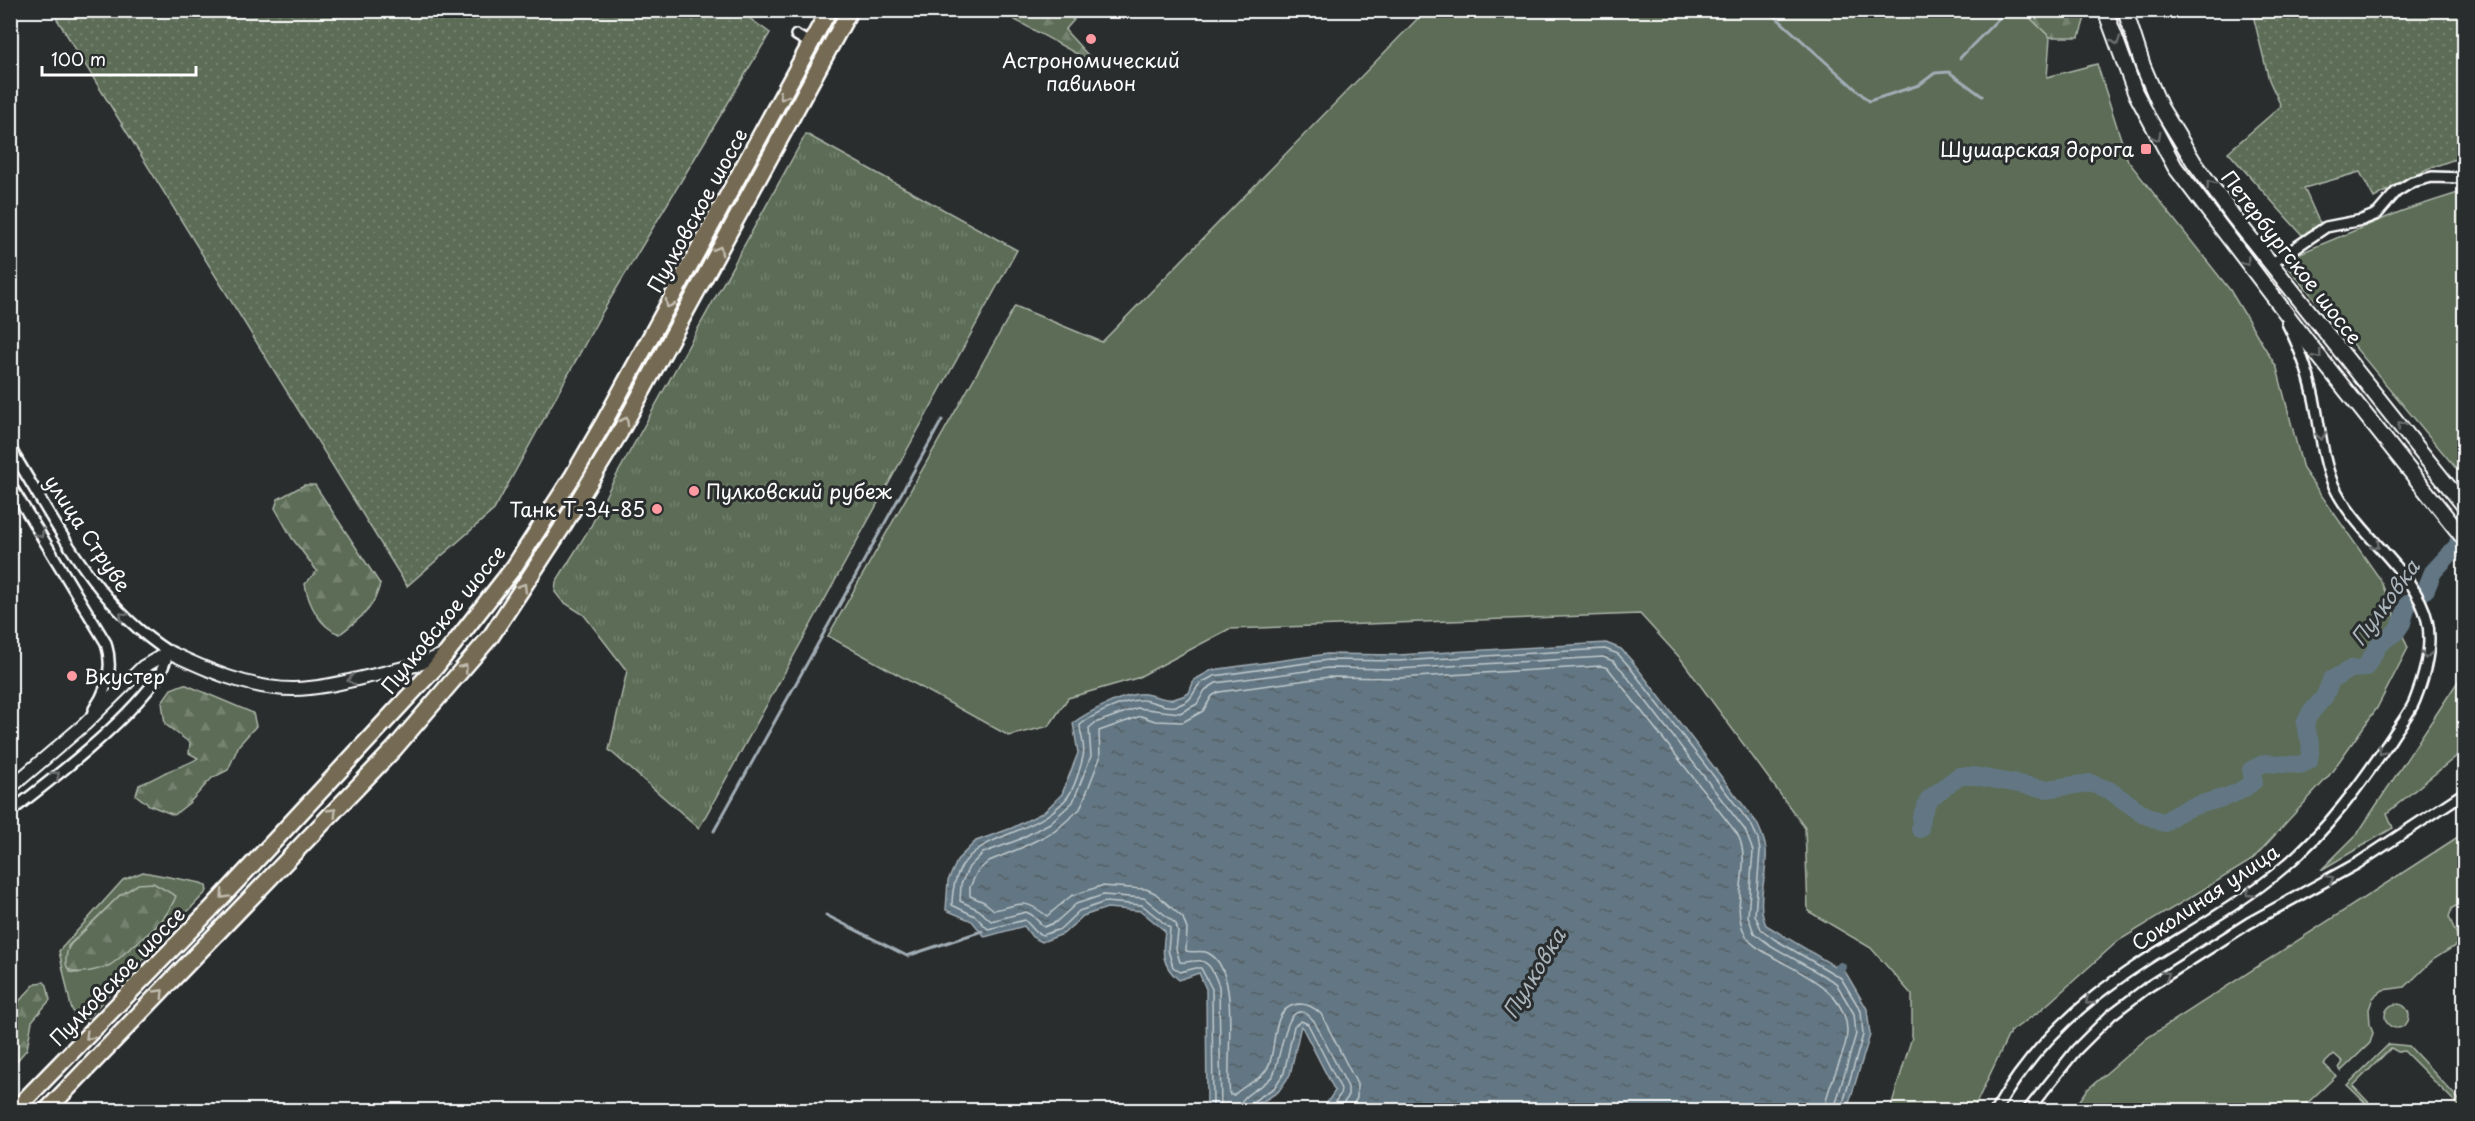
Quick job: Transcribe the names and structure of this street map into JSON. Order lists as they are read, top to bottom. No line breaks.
{"streets":{"highway":["Пулковское шоссе"],"main road":["Петербургское шоссе"],"street":["улица Струве","Соколиная улица"]},"crossings":[["Пулковское шоссе","улица Струве"],["Петербургское шоссе","Соколиная улица"]],"one_way":["Соколиная улица"],"water":["Пулковка"],"places":{"other":["Астрономический павильон","Пулковский рубеж","Танк Т-34-85","Вкустер"],"transit":["Шушарская дорога"]},"scale_bar":"100 m"}
